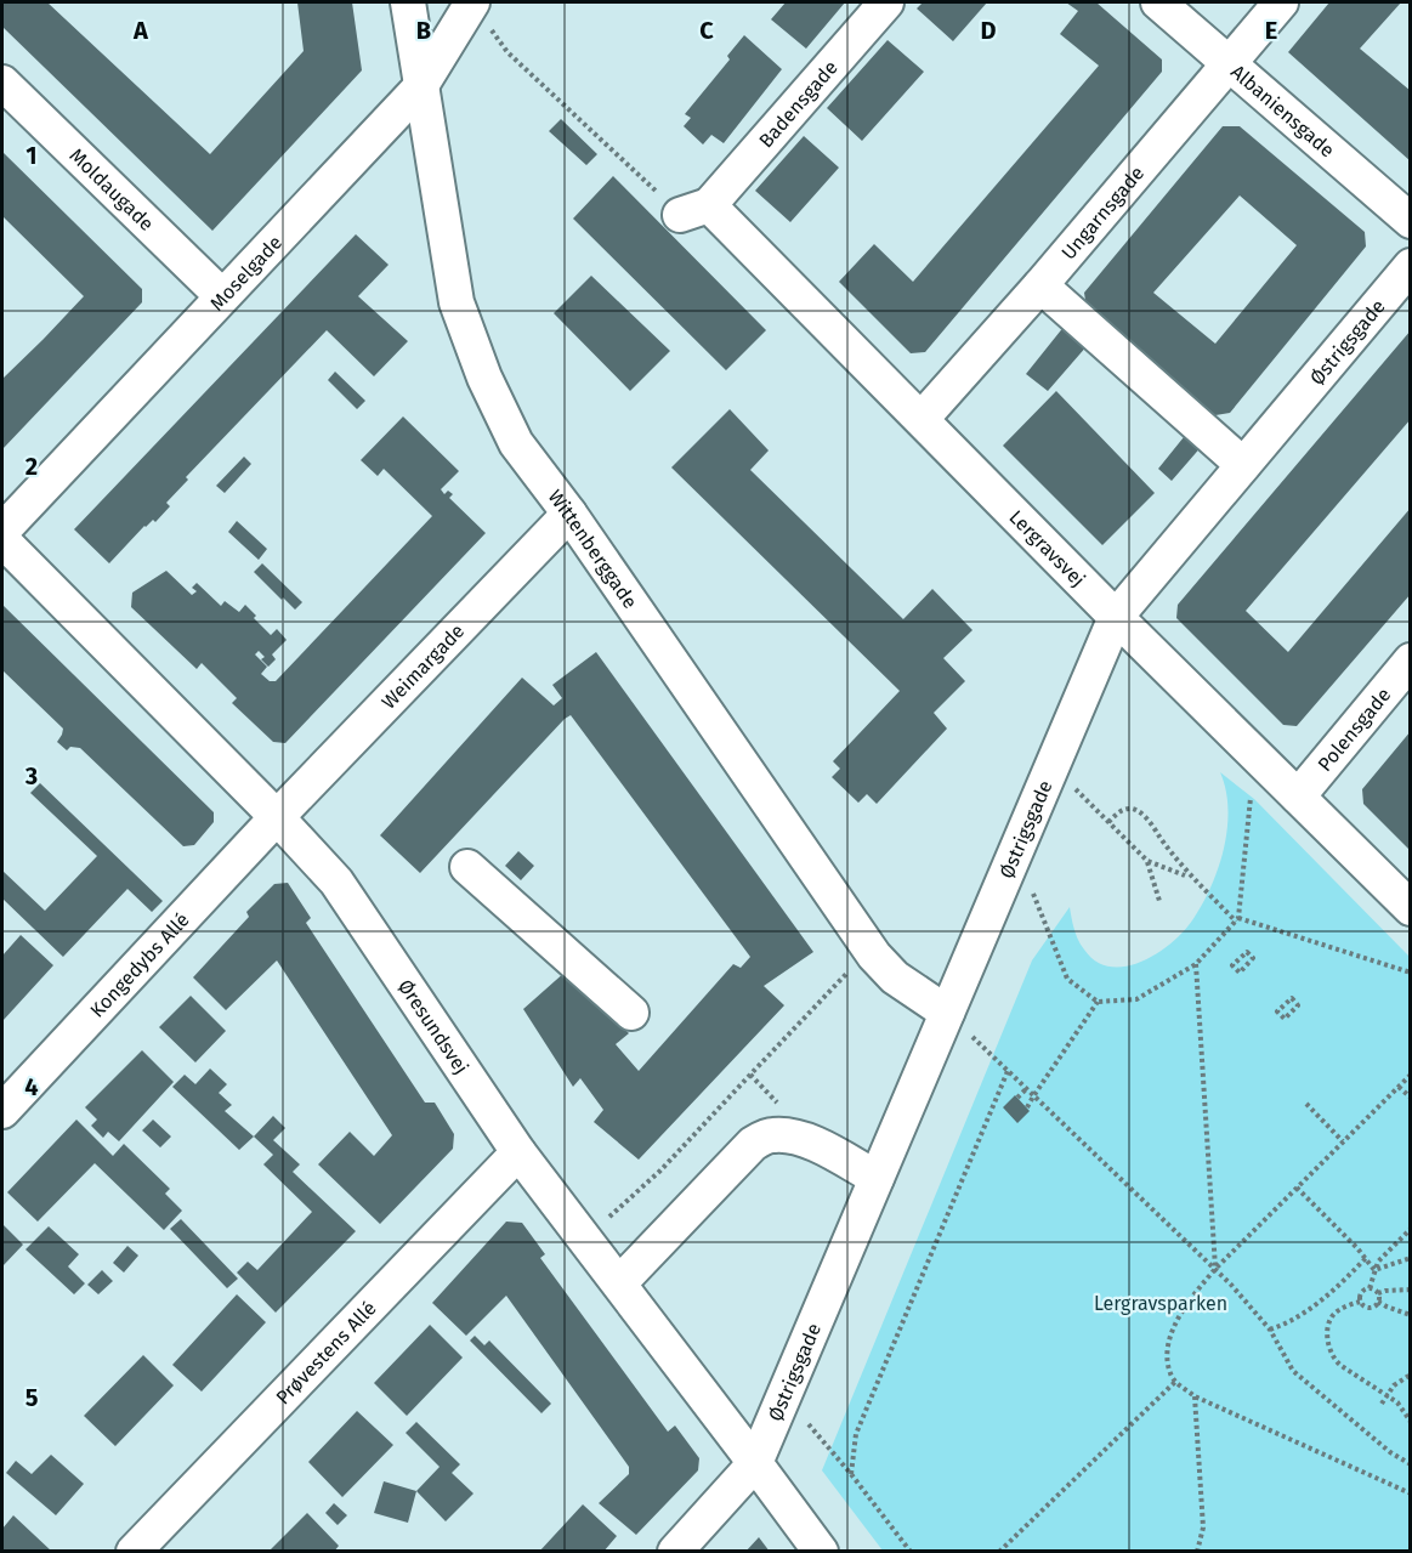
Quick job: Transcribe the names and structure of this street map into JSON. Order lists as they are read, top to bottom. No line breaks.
{"streets":{"street":["Badensgade","Albaniensgade","Moldaugade","Ungarnsgade","Moselgade","Østrigsgade","Lergravsvej","Wittenberggade","Weimargade","Polensgade","Kongedybs Allé","Øresundsvej","Prøvestens Allé"]},"crossings":[["Badensgade","Lergravsvej"],["Albaniensgade","Ungarnsgade"],["Moldaugade","Moselgade"],["Ungarnsgade","Lergravsvej"],["Moselgade","Wittenberggade"],["Østrigsgade","Lergravsvej"],["Østrigsgade","Wittenberggade"],["Østrigsgade","Øresundsvej"],["Lergravsvej","Polensgade"],["Wittenberggade","Weimargade"],["Weimargade","Kongedybs Allé"],["Weimargade","Øresundsvej"],["Kongedybs Allé","Øresundsvej"],["Øresundsvej","Prøvestens Allé"]],"parks":["Lergravsparken"],"grid":{"columns":["A","B","C","D","E"],"rows":["1","2","3","4","5"]}}
